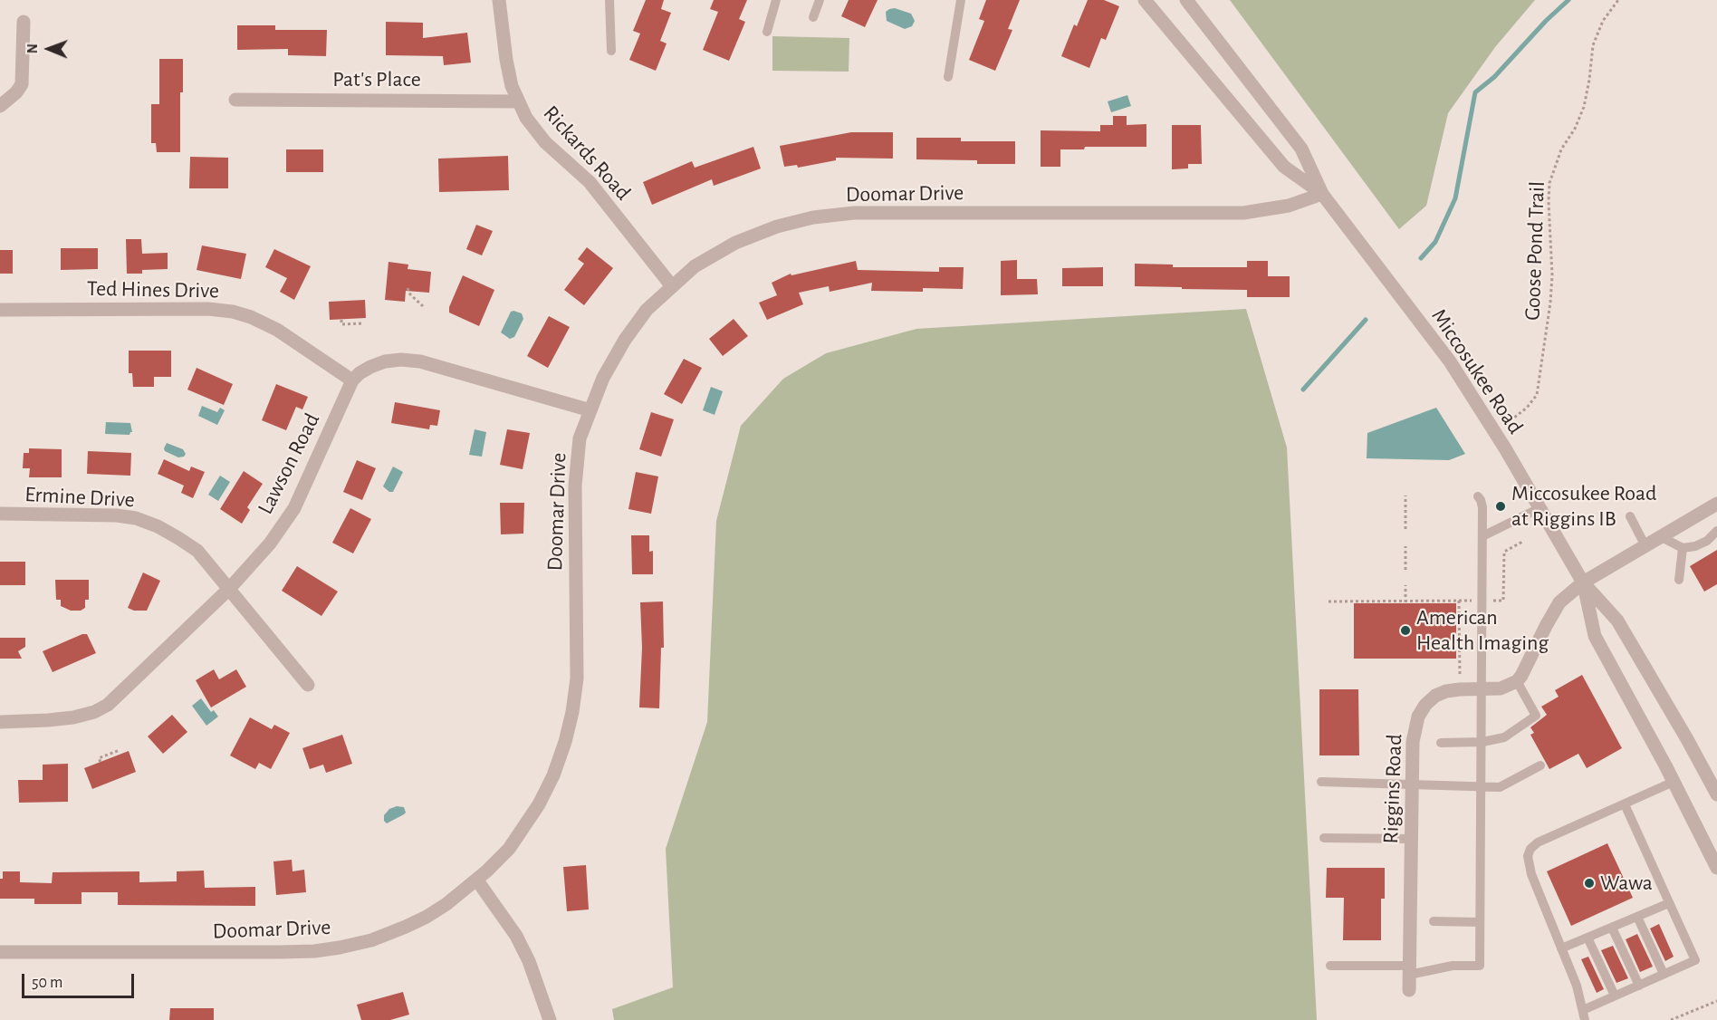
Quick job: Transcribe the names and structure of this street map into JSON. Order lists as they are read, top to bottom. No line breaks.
{"streets":{"street":["Pat's Place","Rickards Road","Doomar Drive","Ted Hines Drive","Miccosukee Road","Lawson Road","Ermine Drive","Riggins Road"],"path":["Goose Pond Trail"]},"crossings":[["Pat's Place","Rickards Road"],["Rickards Road","Doomar Drive"],["Doomar Drive","Miccosukee Road"],["Goose Pond Trail","Miccosukee Road"],["Ted Hines Drive","Lawson Road"],["Lawson Road","Ermine Drive"]],"places":["Miccosukee Road at Riggins IB","American Health Imaging","Wawa"],"scale_bar":"50 m","north":"left"}
